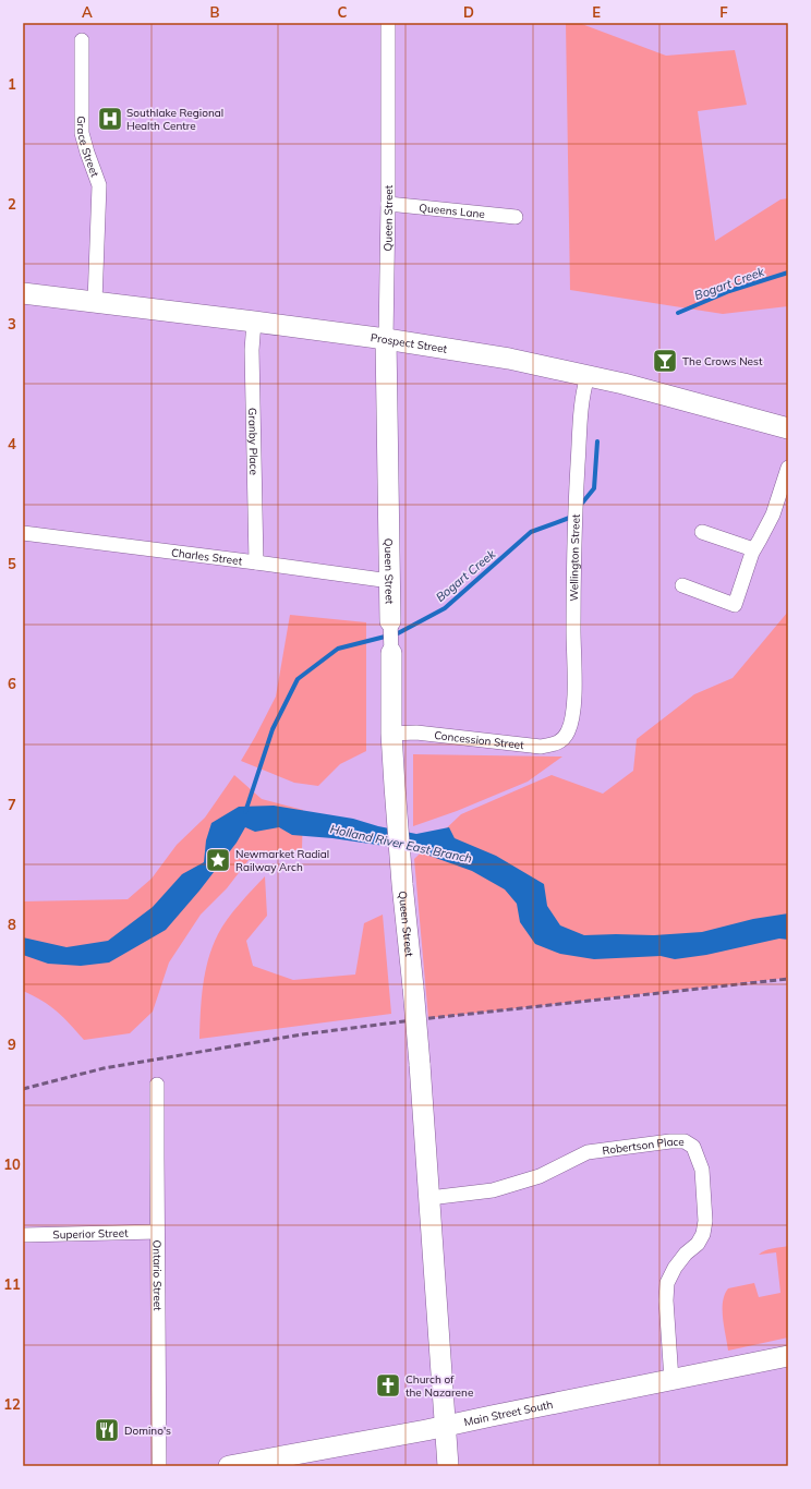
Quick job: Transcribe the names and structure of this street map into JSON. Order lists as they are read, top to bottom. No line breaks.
{"streets":{"main road":["Queen Street","Prospect Street","Main Street South"],"street":["Grace Street","Queens Lane","Granby Place","Charles Street","Wellington Street","Concession Street","Robertson Place","Superior Street","Ontario Street"]},"crossings":[["Grace Street","Prospect Street"],["Queens Lane","Queen Street"],["Queen Street","Prospect Street"],["Queen Street","Charles Street"],["Queen Street","Concession Street"],["Queen Street","Robertson Place"],["Queen Street","Main Street South"],["Prospect Street","Granby Place"],["Prospect Street","Wellington Street"],["Granby Place","Charles Street"],["Wellington Street","Concession Street"],["Robertson Place","Main Street South"],["Superior Street","Ontario Street"]],"water":["Bogart Creek","Holland River East Branch"],"places":{"hospital":["Southlake Regional Health Centre"],"bar":["The Crows Nest"],"place":["Newmarket Radial Railway Arch"],"church":["Church of the Nazarene"],"restaurant":["Domino's"]},"grid":{"columns":["A","B","C","D","E","F"],"rows":["1","2","3","4","5","6","7","8","9","10","11","12"]}}
